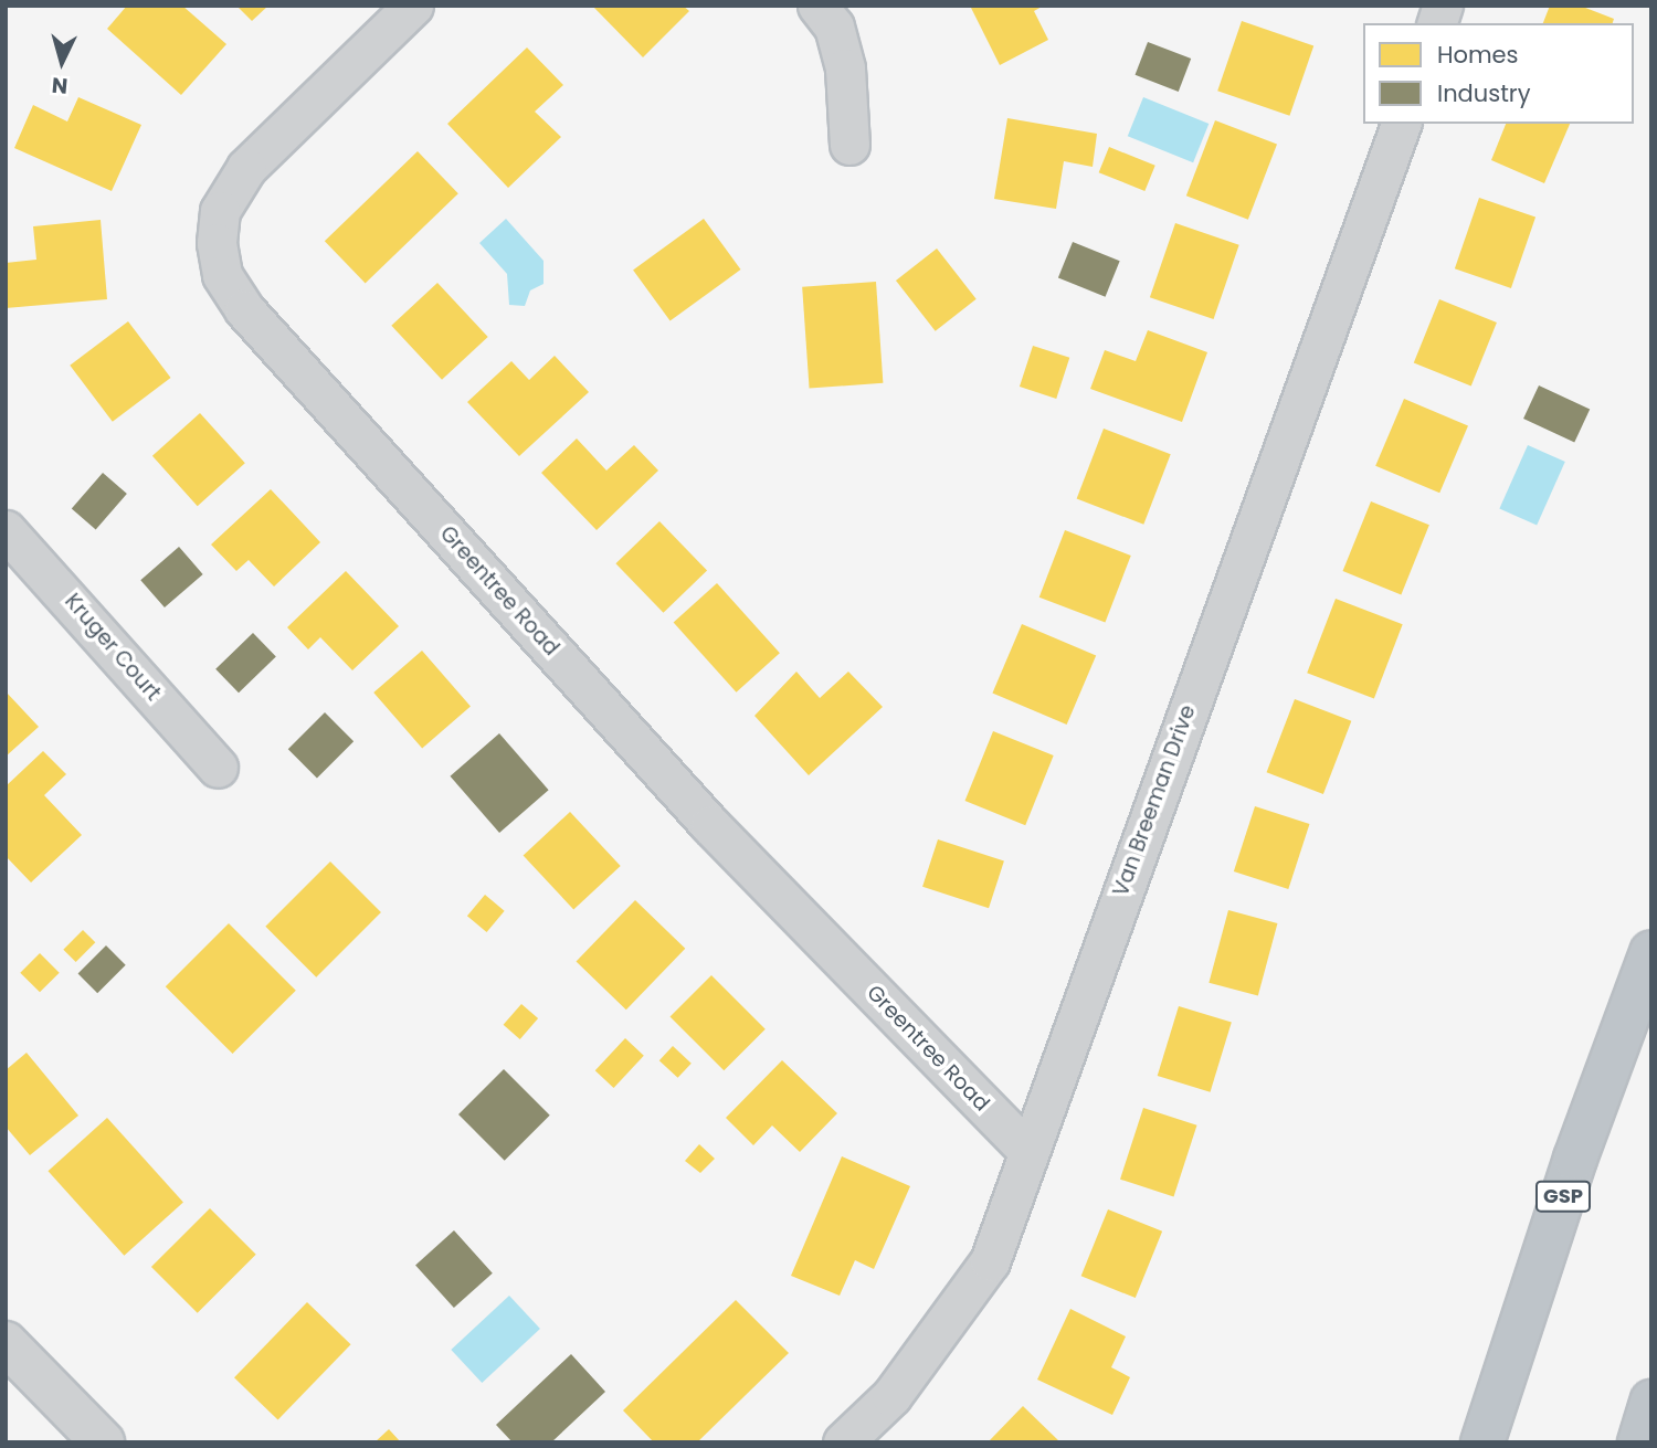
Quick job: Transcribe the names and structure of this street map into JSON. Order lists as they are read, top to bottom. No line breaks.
{"streets":{"highway":["GSP"],"street":["Greentree Road","Kruger Court","Van Breeman Drive"]},"crossings":[["Greentree Road","Van Breeman Drive"]],"legend":["Homes","Industry"],"north":"bottom"}
